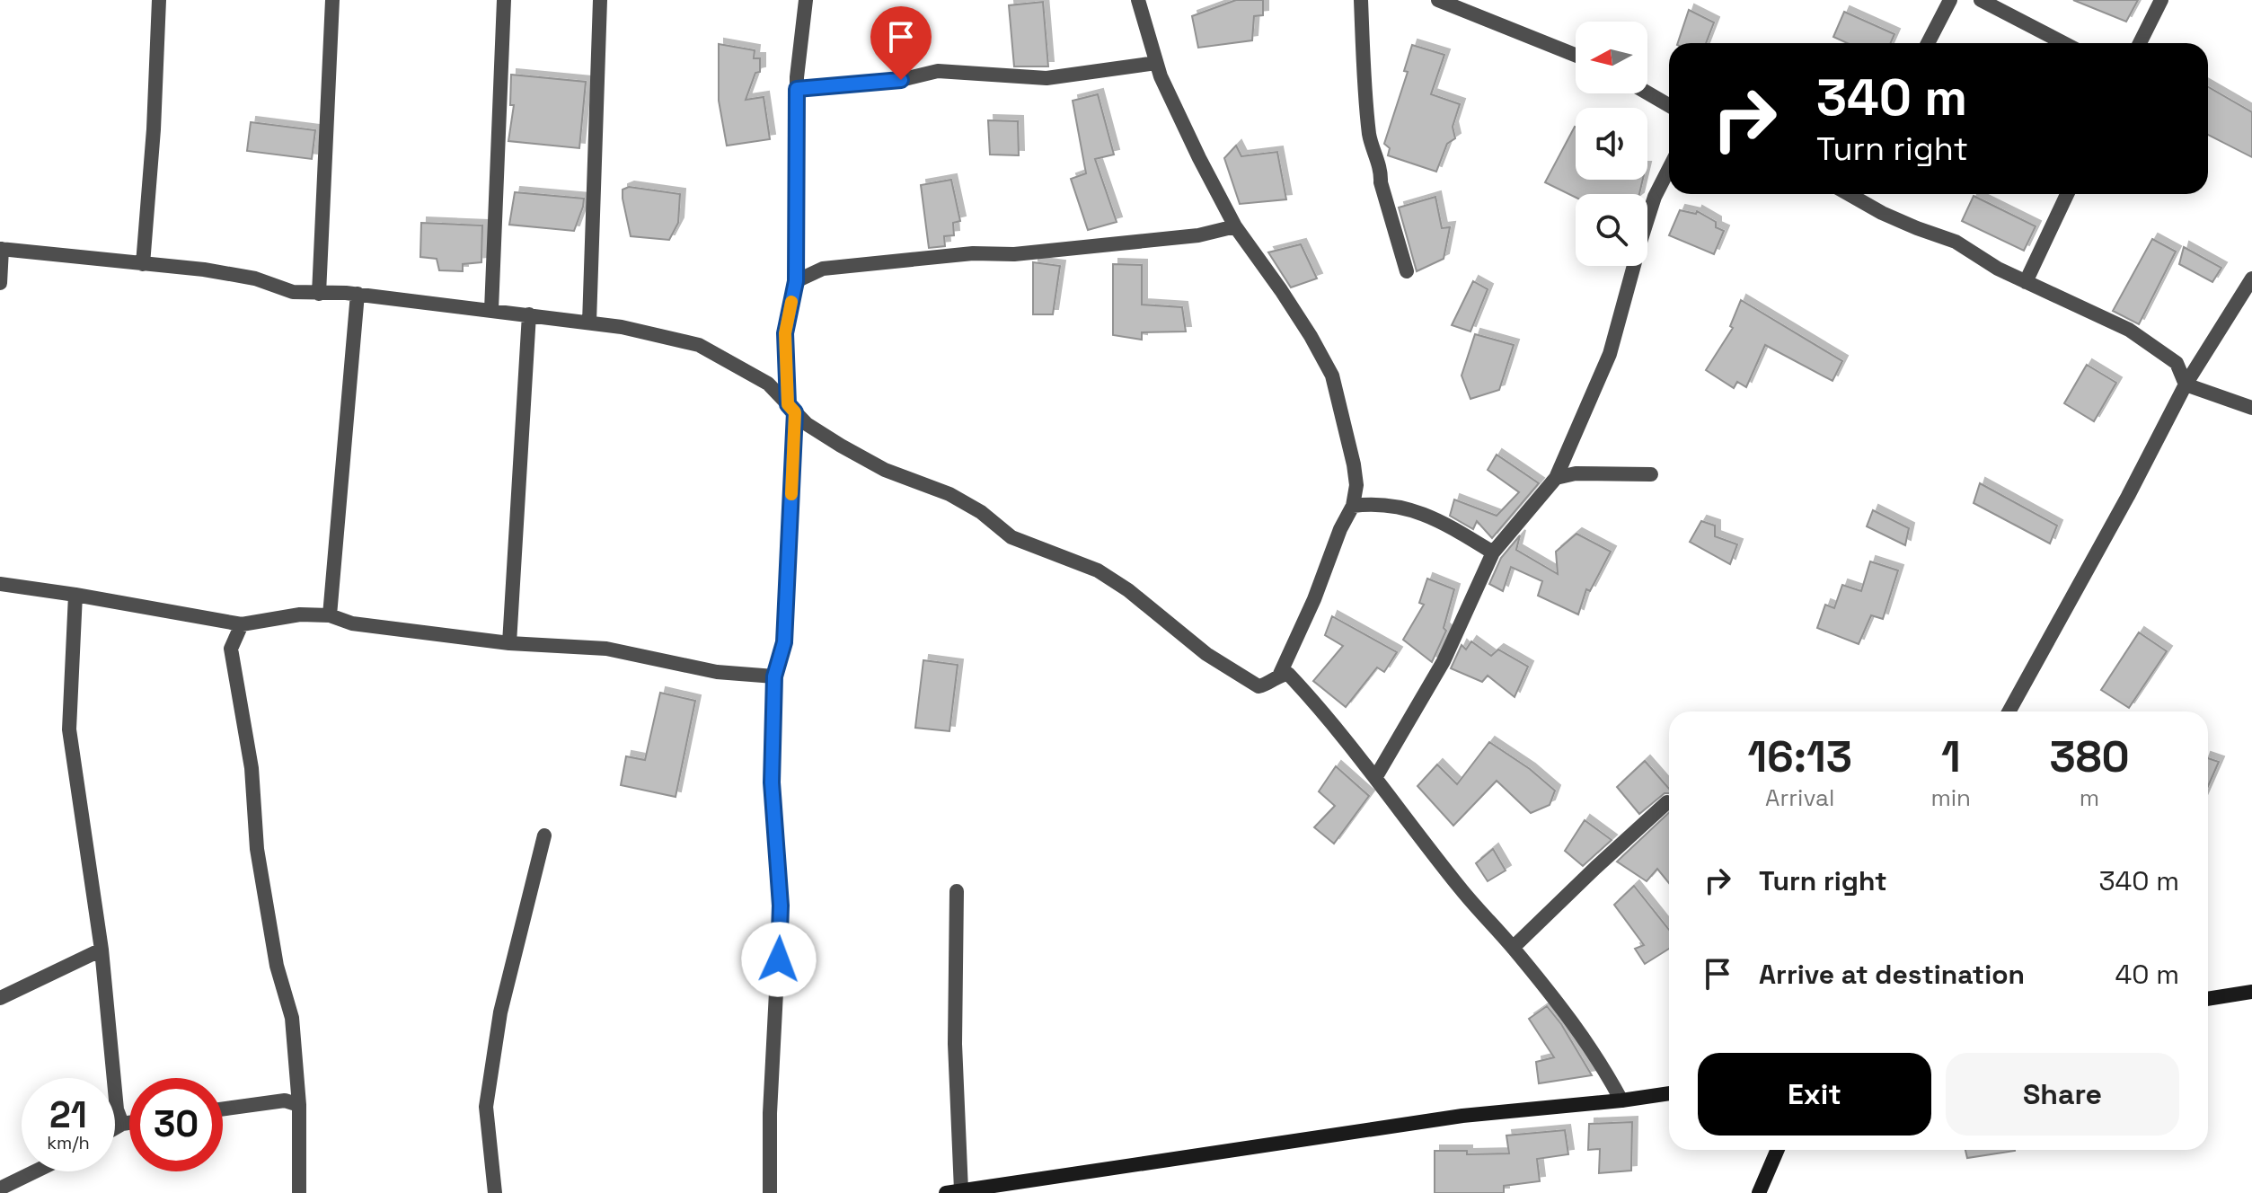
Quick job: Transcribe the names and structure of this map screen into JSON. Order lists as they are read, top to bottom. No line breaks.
{"north":"left","page":{"turn":["340 m","Turn right"],"eta":["16:13","Arrival","1","min","380","m"],"list":[{"name":"Turn right","value":"340 m"},{"name":"Arrive at destination","value":"40 m"}],"buttons":["Exit","Share"],"speed":"21 km/h","limit":"30"}}
